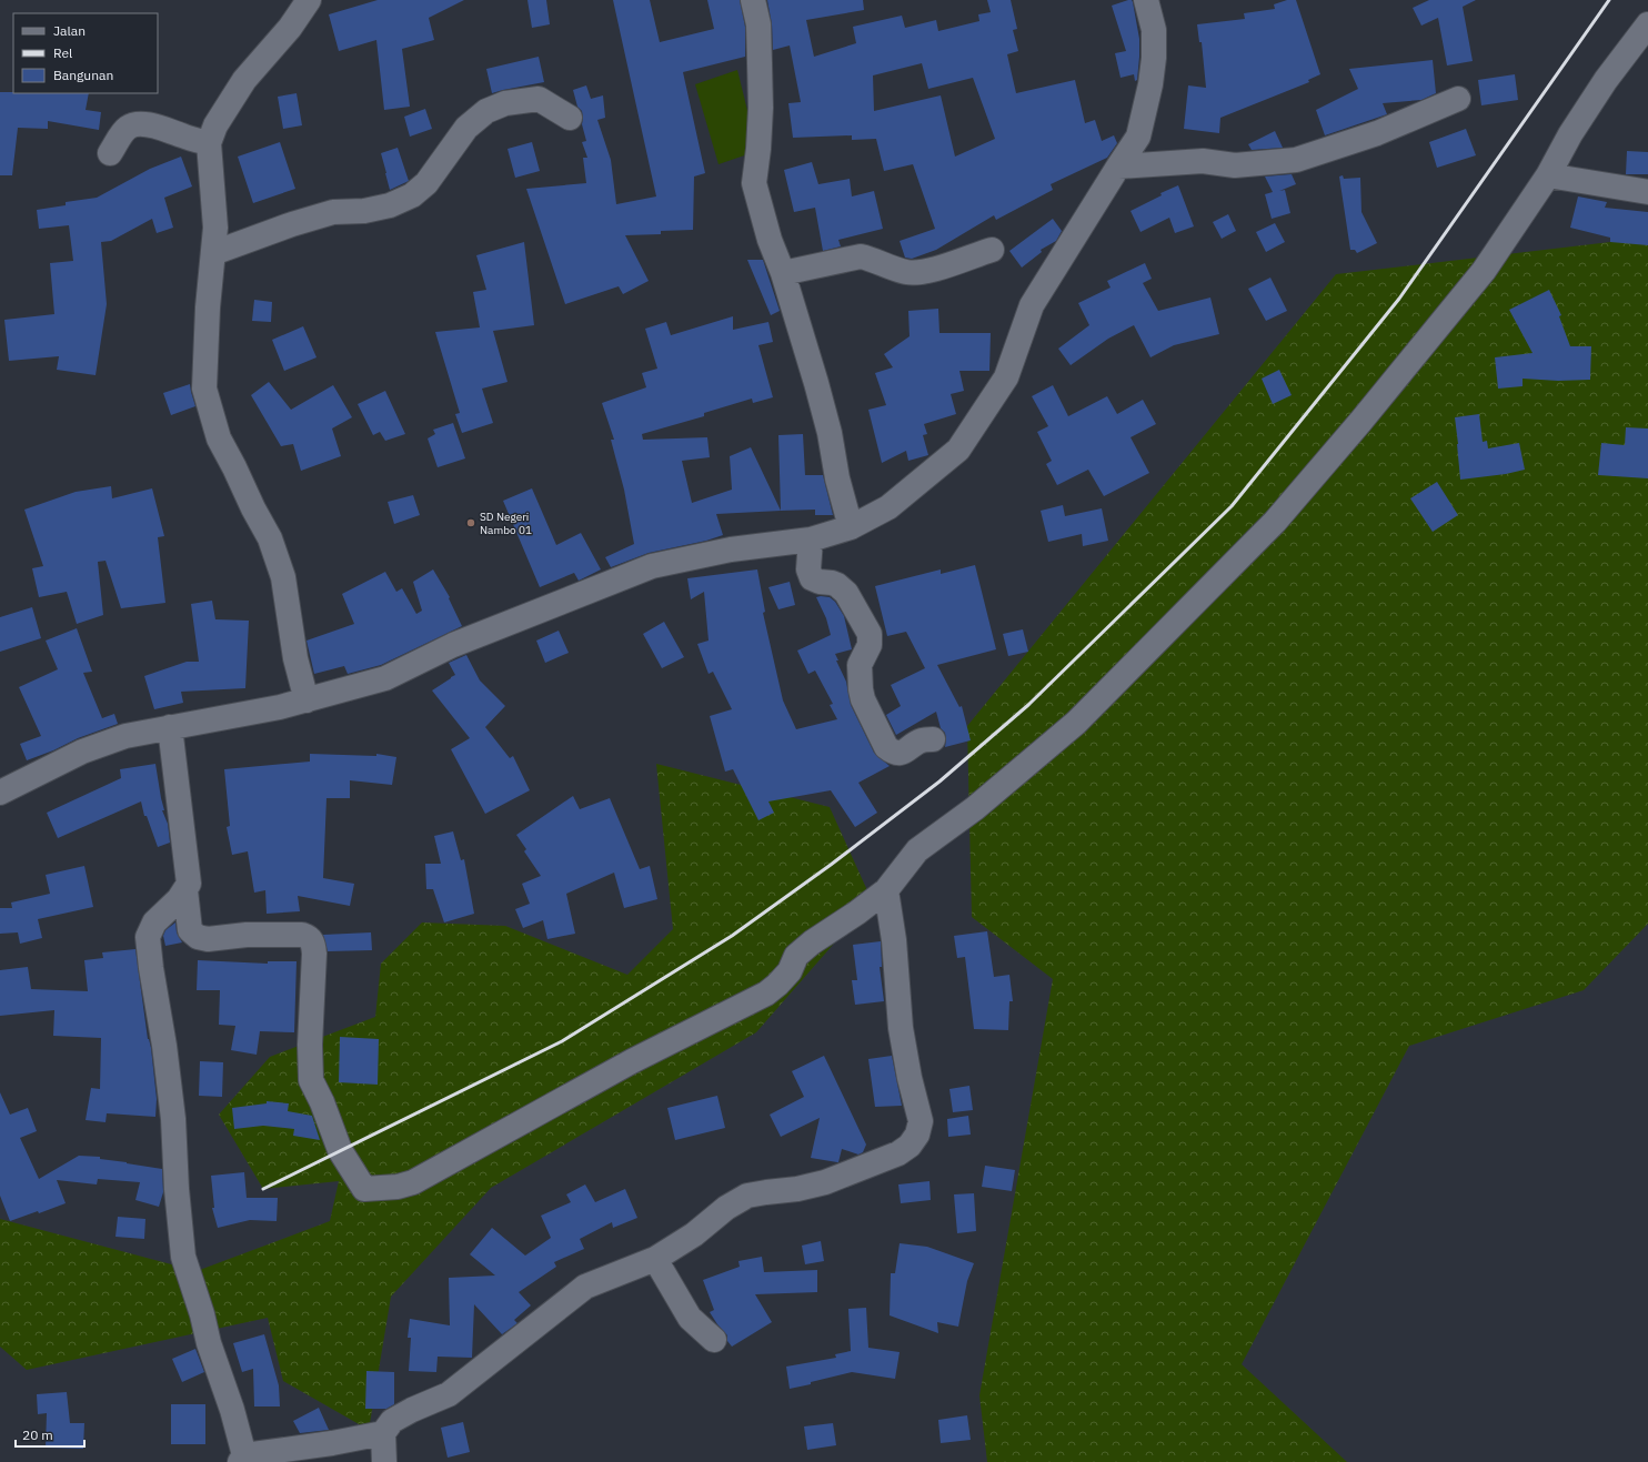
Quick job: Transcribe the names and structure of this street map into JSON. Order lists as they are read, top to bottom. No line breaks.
{"places":["SD Negeri Nambo 01"],"legend":["Jalan","Rel","Bangunan"],"scale_bar":"20 m"}
